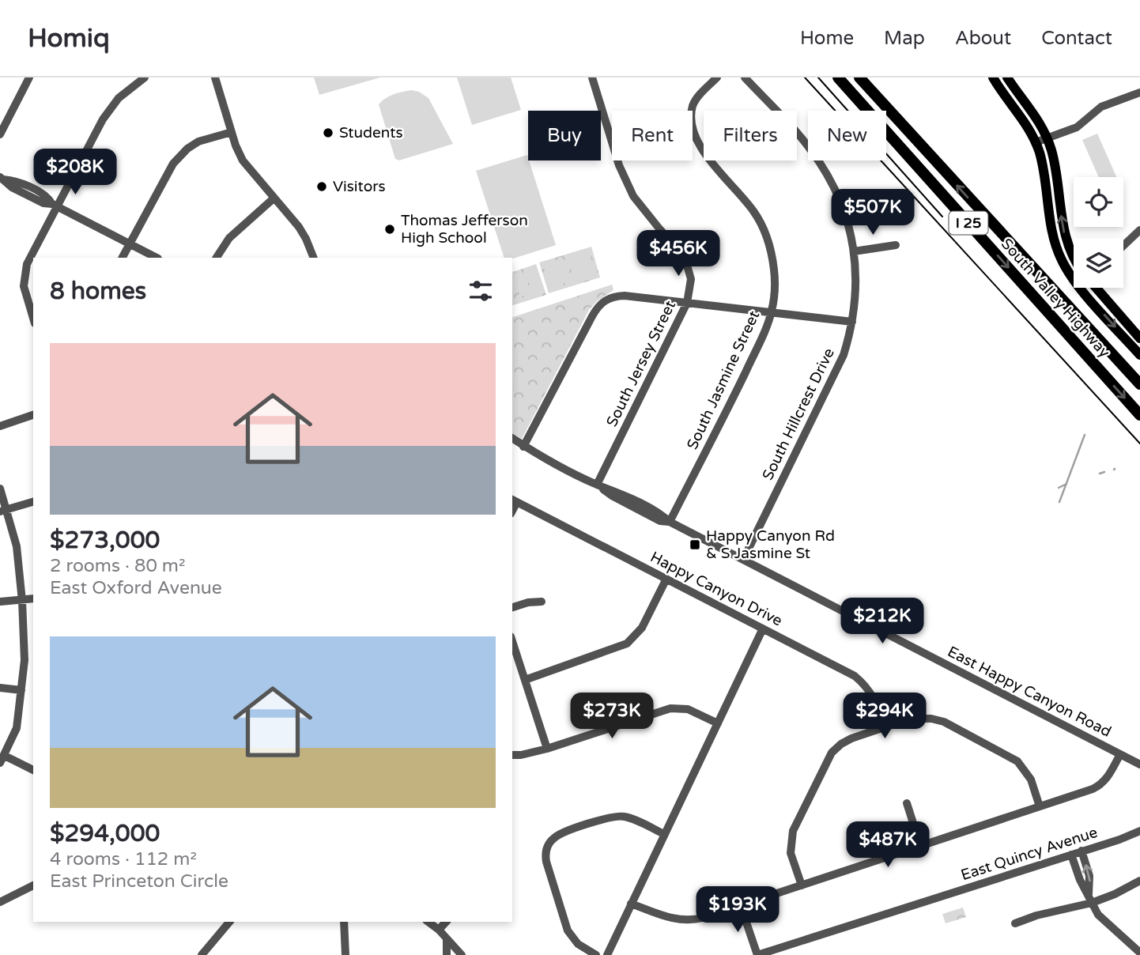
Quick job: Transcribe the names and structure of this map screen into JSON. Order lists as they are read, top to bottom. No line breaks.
{"streets":{"highway":["I 25","South Valley Highway"],"street":["South Jersey Street","South Jasmine Street","South Hillcrest Drive","Happy Canyon Drive","East Happy Canyon Road","East Quincy Avenue"]},"crossings":[["South Jersey Street","East Happy Canyon Road"],["South Jasmine Street","East Happy Canyon Road"],["South Hillcrest Drive","East Happy Canyon Road"]],"places":{"other":["Students","Visitors","Thomas Jefferson High School"],"transit":["Happy Canyon Rd & S Jasmine St"]},"page":{"header":"Homiq","nav":["Home","Map","About","Contact"],"chip":["Buy","Rent","Filters","New"],"price":["$208K","$507K","$456K","$212K","$273K","$294K","$487K","$193K"],"heading":"8 homes","list":[{"name":"$273,000","note":"2 rooms · 80 m² · East Oxford Avenue"},{"name":"$294,000","note":"4 rooms · 112 m² · East Princeton Circle"}]}}
